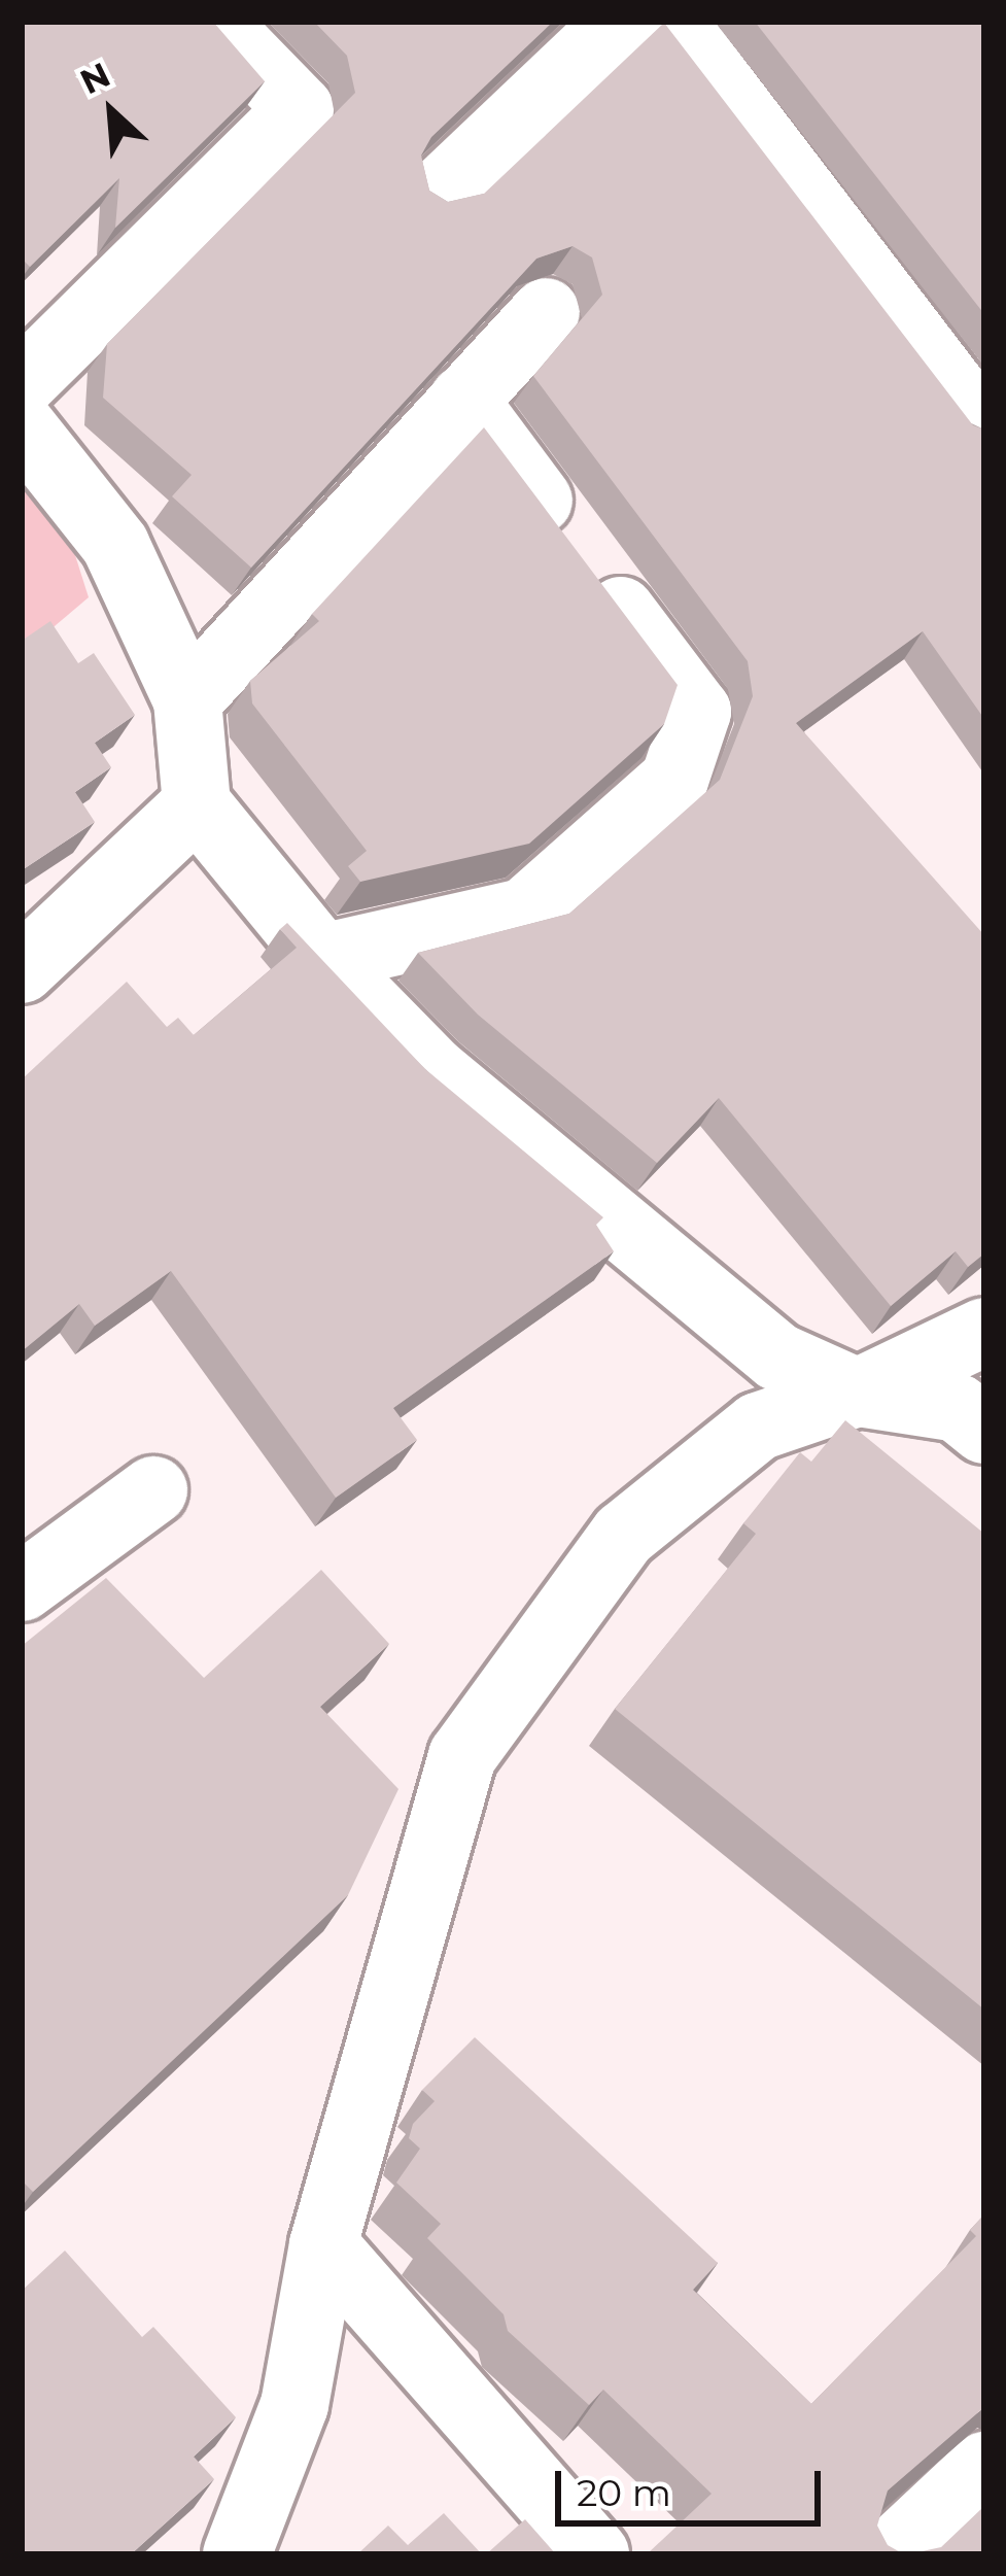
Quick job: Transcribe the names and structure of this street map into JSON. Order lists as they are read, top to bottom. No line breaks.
{"scale_bar":"20 m","north":"top left"}
